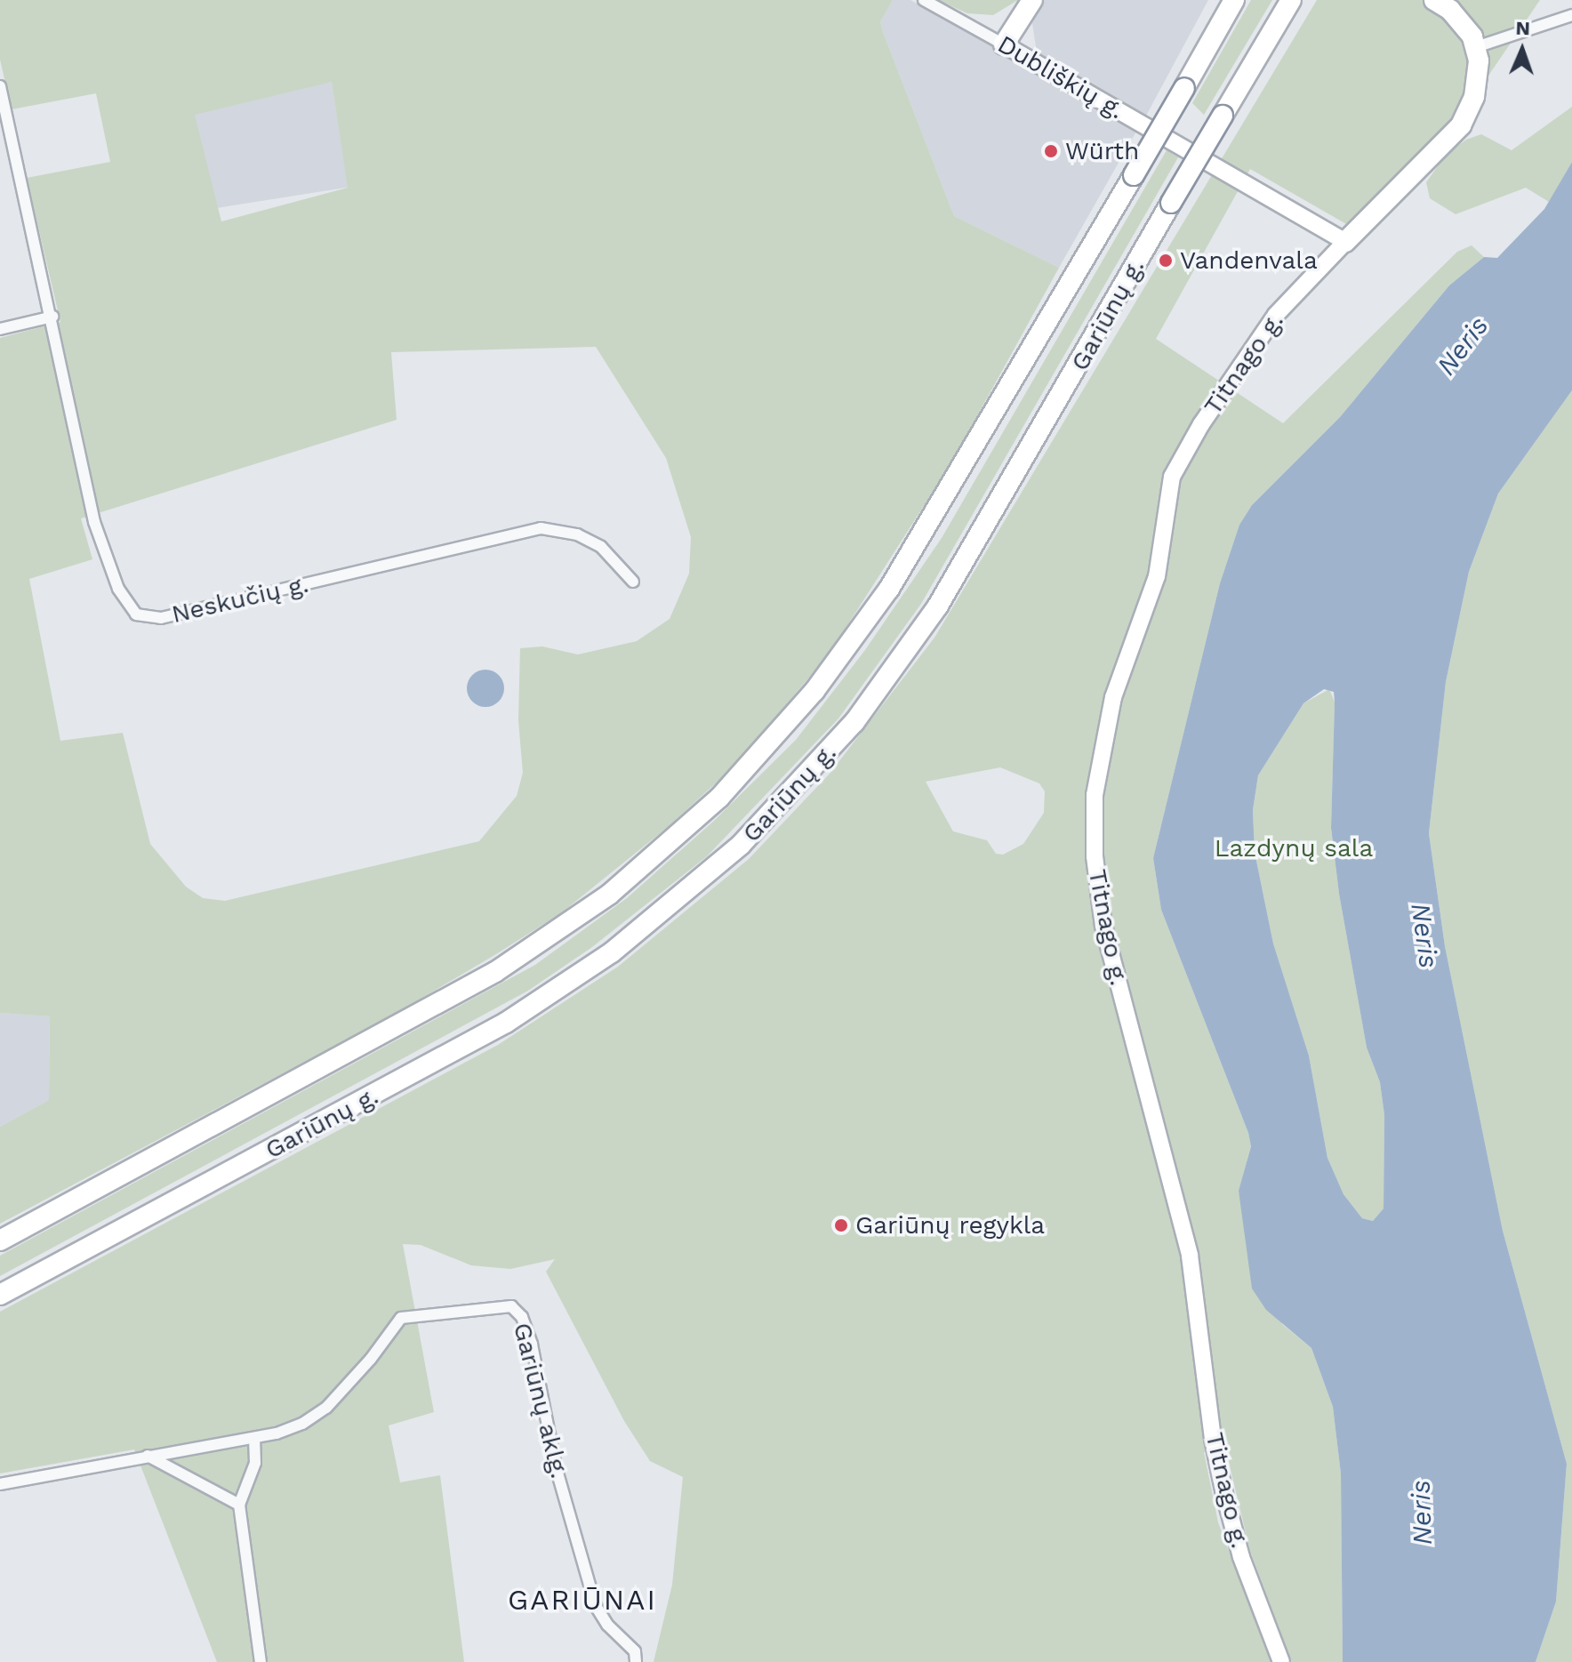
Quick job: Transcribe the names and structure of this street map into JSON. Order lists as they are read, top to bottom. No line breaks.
{"streets":{"highway":["Gariūnų g."],"street":["Dubliškių g.","Titnago g.","Neskučių g.","Gariūnų aklg."]},"crossings":[["Dubliškių g.","Titnago g."]],"districts":["GARIŪNAI"],"water":["Neris"],"parks":["Lazdynų sala"],"places":["Würth","Vandenvala","Gariūnų regykla"],"north":"top"}
